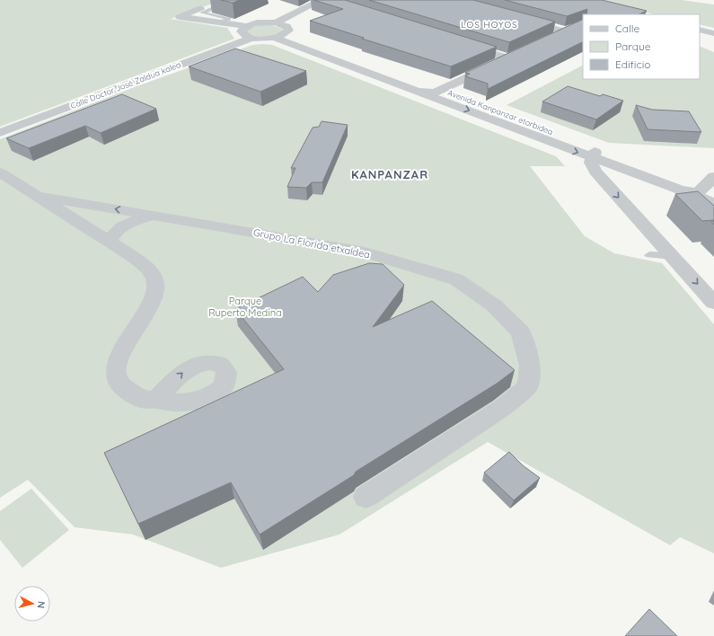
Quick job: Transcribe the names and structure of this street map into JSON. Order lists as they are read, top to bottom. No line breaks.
{"streets":{"street":["Calle Doctor José Zaldua kalea","Avenida Kanpanzar etorbidea","Grupo La Florida etxaldea"]},"districts":["LOS HOYOS","KANPANZAR"],"parks":["Parque Ruperto Medina"],"legend":["Calle","Parque","Edificio"],"north":"right"}
